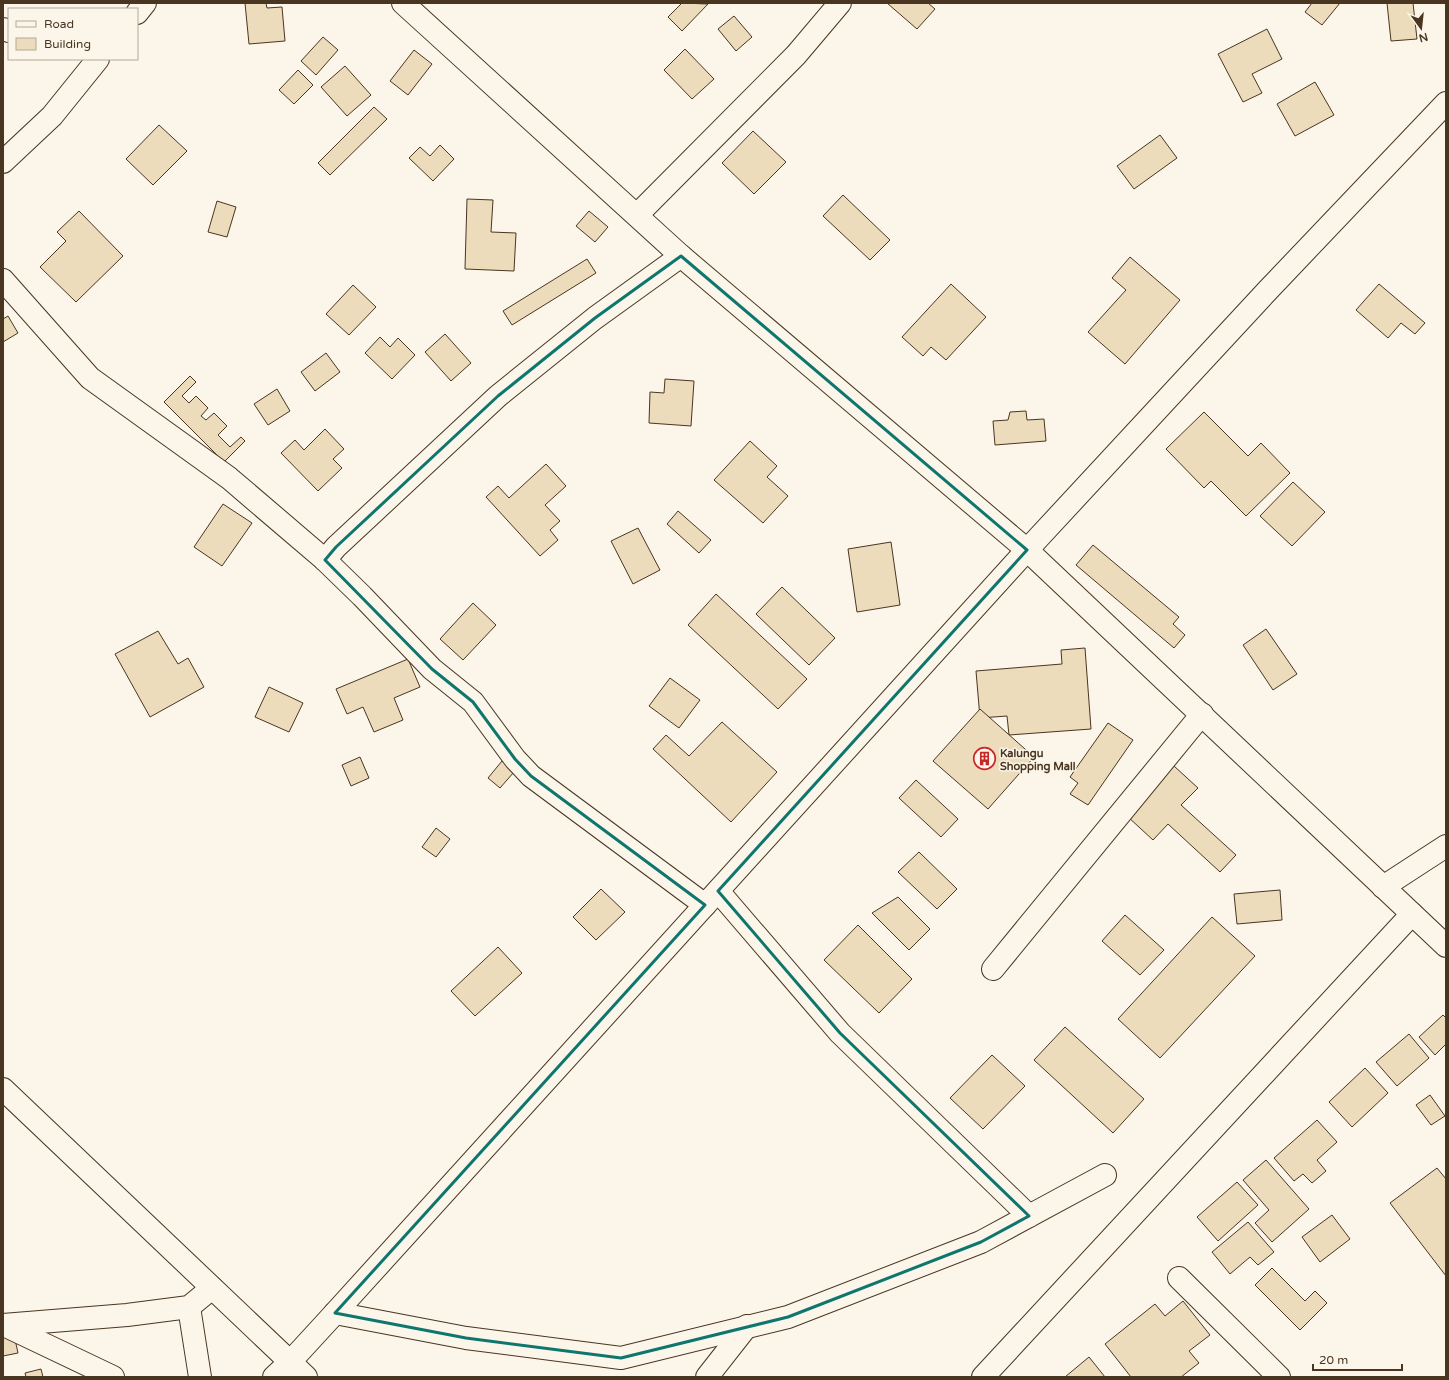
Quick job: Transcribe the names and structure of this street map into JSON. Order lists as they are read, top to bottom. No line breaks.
{"places":{"building":["Kalungu Shopping Mall"]},"legend":["Road","Building"],"scale_bar":"20 m","north":"bottom"}
